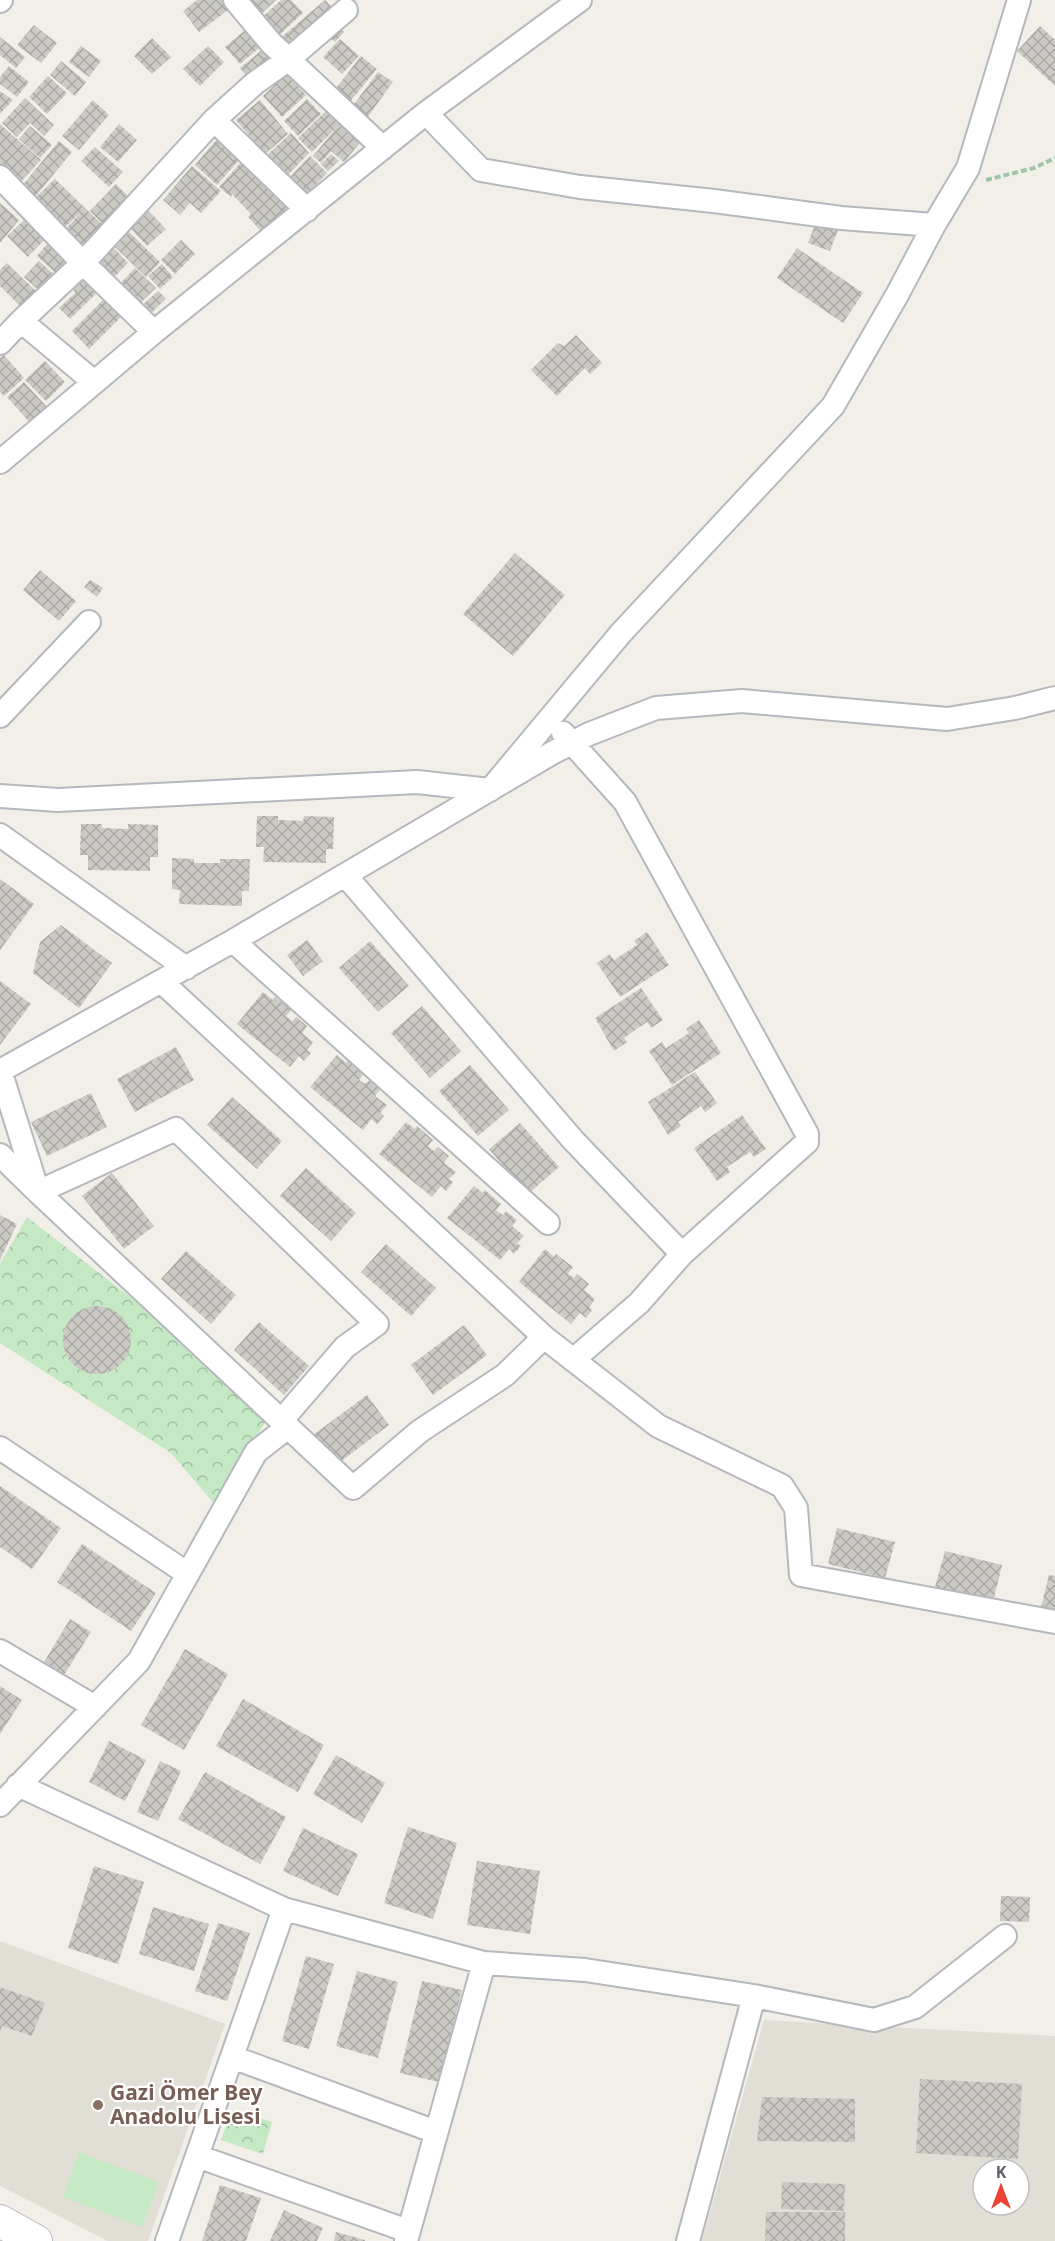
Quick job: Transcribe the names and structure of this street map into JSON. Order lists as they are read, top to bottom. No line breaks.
{"places":["Gazi Ömer Bey Anadolu Lisesi"],"north":"top"}
